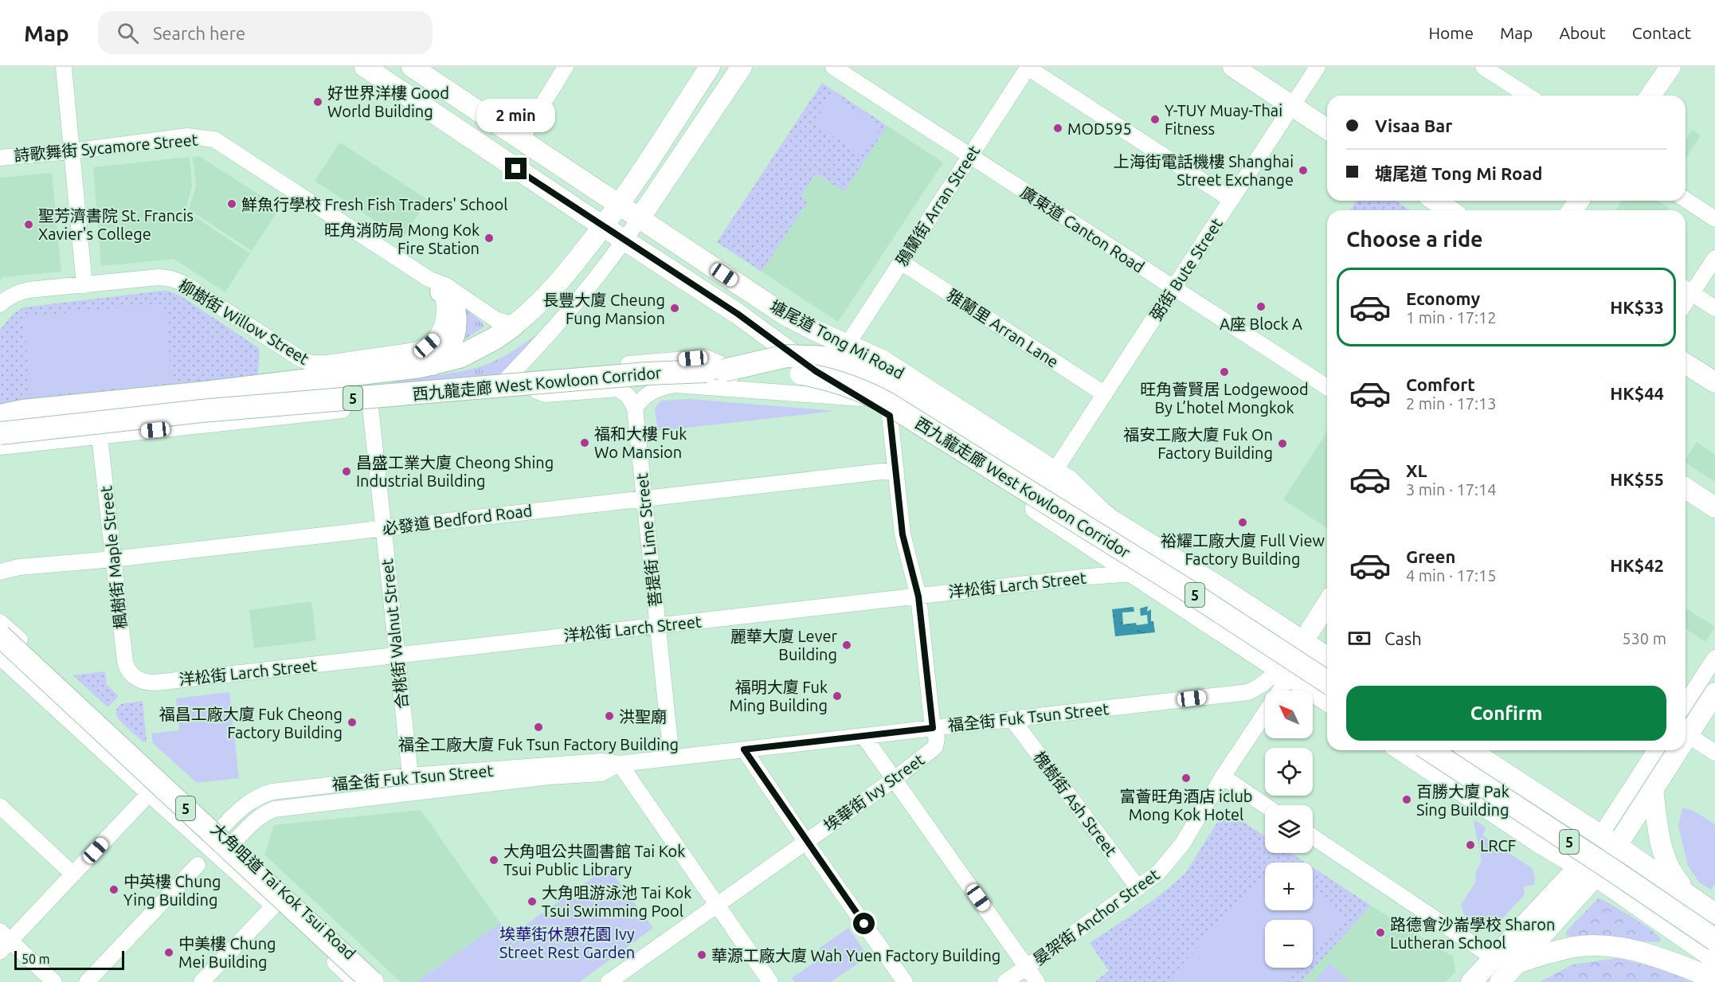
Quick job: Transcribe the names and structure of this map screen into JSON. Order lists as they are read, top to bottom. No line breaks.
{"streets":{"highway":["西九龍走廊 West Kowloon Corridor","5"],"main road":["塘尾道 Tong Mi Road"],"street":["詩歌舞街 Sycamore Street","鴉蘭街 Arran Street","廣東道 Canton Road","弼街 Bute Street","柳樹街 Willow Street","雅蘭里 Arran Lane","必發道 Bedford Road","菩提街 Lime Street","楓樹街 Maple Street","洋松街 Larch Street","合桃街 Walnut Street","福全街 Fuk Tsun Street","埃華街 Ivy Street","槐樹街 Ash Street","大角咀道 Tai Kok Tsui Road","晏架街 Anchor Street"]},"crossings":[["鴉蘭街 Arran Street","廣東道 Canton Road"],["鴉蘭街 Arran Street","雅蘭里 Arran Lane"],["鴉蘭街 Arran Street","塘尾道 Tong Mi Road"],["廣東道 Canton Road","弼街 Bute Street"],["弼街 Bute Street","雅蘭里 Arran Lane"],["弼街 Bute Street","塘尾道 Tong Mi Road"],["塘尾道 Tong Mi Road","洋松街 Larch Street"],["塘尾道 Tong Mi Road","福全街 Fuk Tsun Street"],["塘尾道 Tong Mi Road","晏架街 Anchor Street"],["必發道 Bedford Road","菩提街 Lime Street"],["必發道 Bedford Road","楓樹街 Maple Street"],["必發道 Bedford Road","合桃街 Walnut Street"],["菩提街 Lime Street","洋松街 Larch Street"],["菩提街 Lime Street","福全街 Fuk Tsun Street"],["楓樹街 Maple Street","洋松街 Larch Street"],["洋松街 Larch Street","合桃街 Walnut Street"],["合桃街 Walnut Street","福全街 Fuk Tsun Street"],["福全街 Fuk Tsun Street","埃華街 Ivy Street"],["福全街 Fuk Tsun Street","槐樹街 Ash Street"],["福全街 Fuk Tsun Street","大角咀道 Tai Kok Tsui Road"],["福全街 Fuk Tsun Street","晏架街 Anchor Street"],["槐樹街 Ash Street","晏架街 Anchor Street"]],"parks":["埃華街休憩花園 Ivy Street Rest Garden"],"places":["好世界洋樓 Good World Building","Y-TUY Muay-Thai Fitness","MOD595","上海街電話機樓 Shanghai Street Exchange","鮮魚行學校 Fresh Fish Traders' School","聖芳濟書院 St. Francis Xavier's College","旺角消防局 Mong Kok Fire Station","A座 Block A","長豐大廈 Cheung Fung Mansion","旺角薈賢居 Lodgewood By L’hotel Mongkok","福和大樓 Fuk Wo Mansion","福安工廠大廈 Fuk On Factory Building","昌盛工業大廈 Cheong Shing Industrial Building","裕耀工廠大廈 Full View Factory Building","麗華大廈 Lever Building","福明大廈 Fuk Ming Building","洪聖廟","福昌工廠大廈 Fuk Cheong Factory Building","福全工廠大廈 Fuk Tsun Factory Building","富薈旺角酒店 iclub Mong Kok Hotel","百勝大廈 Pak Sing Building","LRCF","大角咀公共圖書館 Tai Kok Tsui Public Library","中英樓 Chung Ying Building","大角咀游泳池 Tai Kok Tsui Swimming Pool","路德會沙崙學校 Sharon Lutheran School","中美樓 Chung Mei Building","華源工廠大廈 Wah Yuen Factory Building"],"scale_bar":"50 m","north":"top left","page":{"header":"Map","search":"Search here","nav":["Home","Map","About","Contact"],"banner":["Visaa Bar","塘尾道 Tong Mi Road"],"bubble":"2 min","heading":"Choose a ride","list":[{"name":"Economy","note":"1 min · 17:12","value":"HK$33"},{"name":"Comfort","note":"2 min · 17:13","value":"HK$44"},{"name":"XL","note":"3 min · 17:14","value":"HK$55"},{"name":"Green","note":"4 min · 17:15","value":"HK$42"}],"pay":["Cash","530 m"],"buttons":"Confirm","map_buttons":["+","−"],"scale":"50 m"}}
